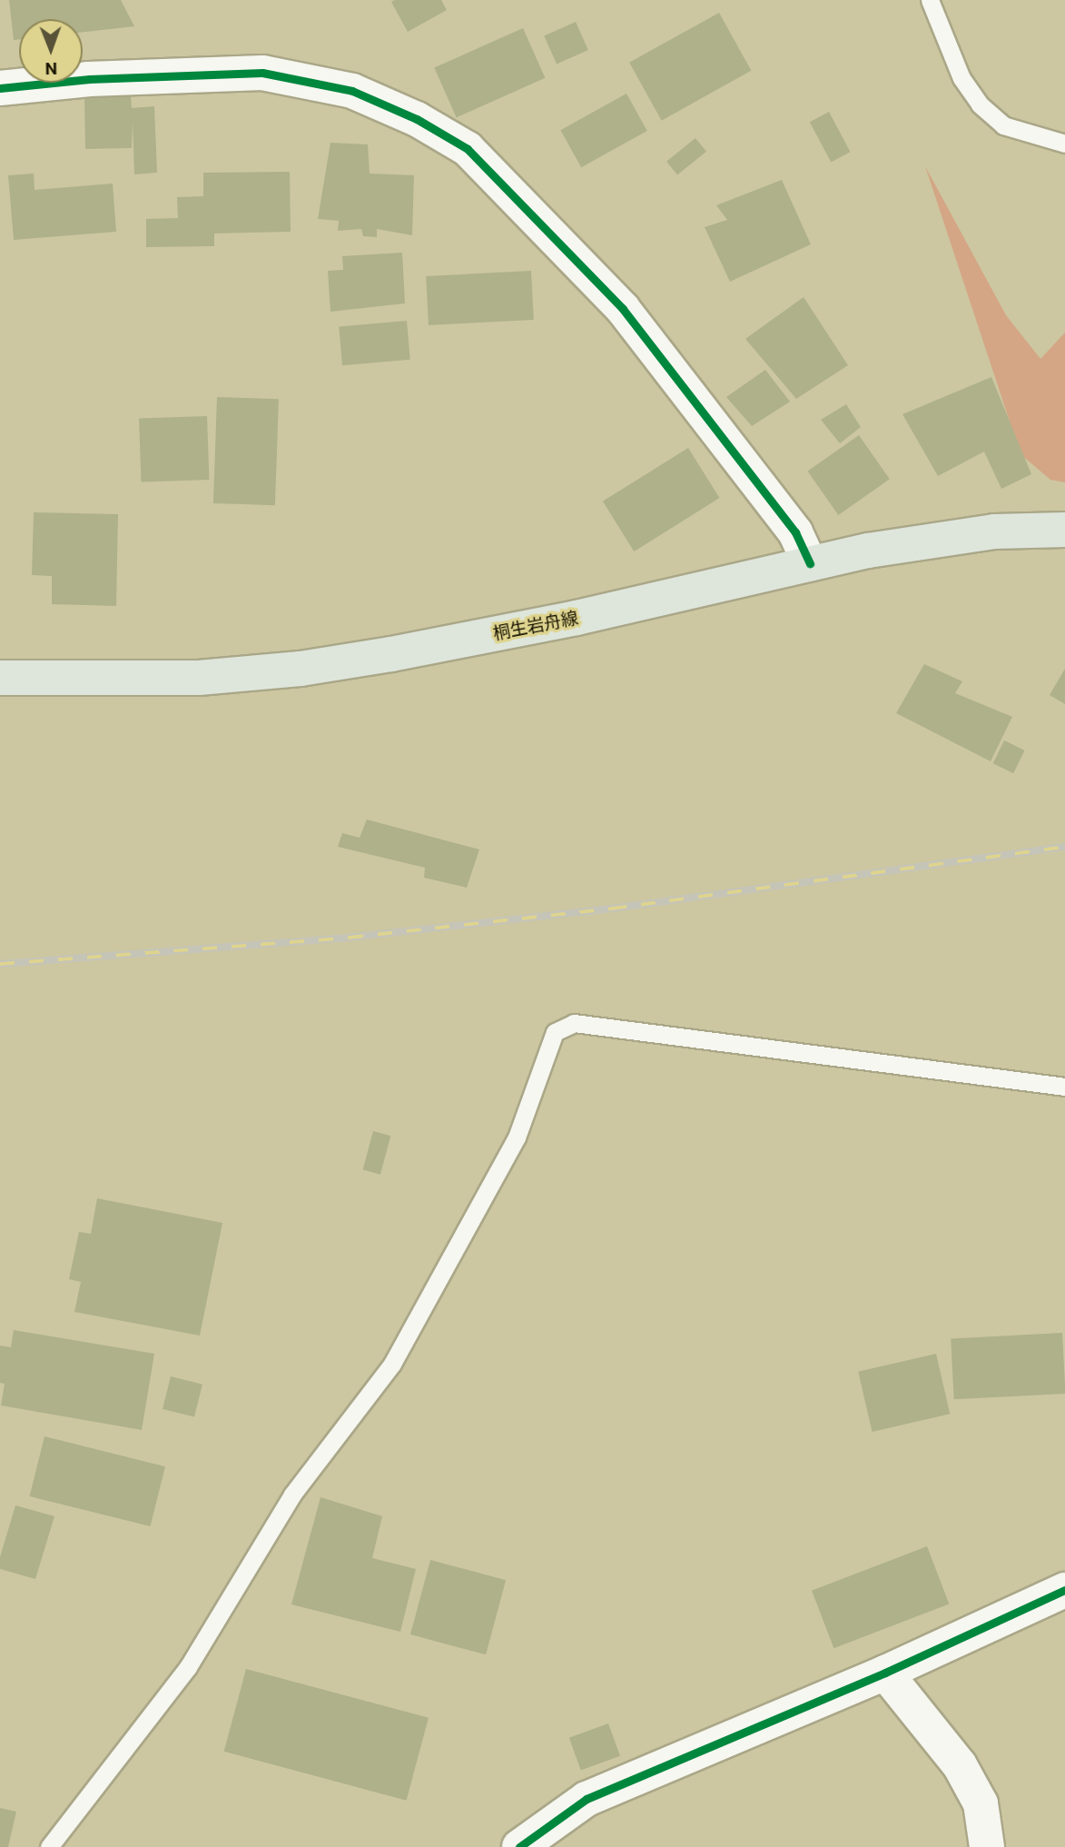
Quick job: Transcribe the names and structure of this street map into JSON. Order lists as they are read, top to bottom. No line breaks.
{"streets":{"main road":["桐生岩舟線"]},"north":"bottom"}
